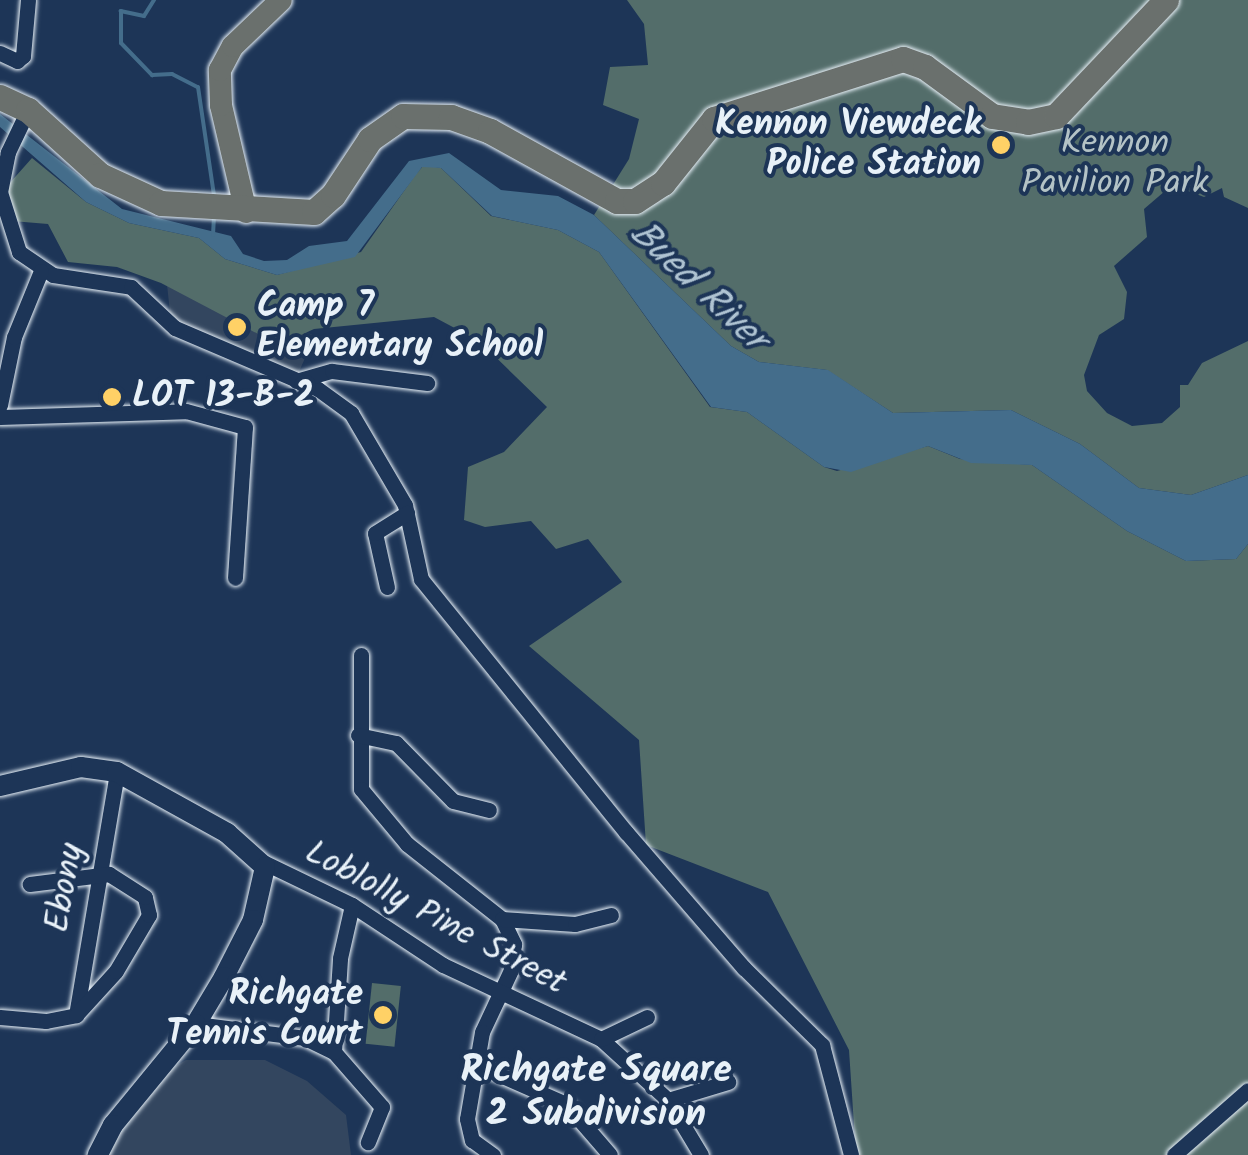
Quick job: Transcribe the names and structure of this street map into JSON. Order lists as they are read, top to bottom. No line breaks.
{"streets":{"street":["Ebony","Loblolly Pine Street"]},"districts":["Richgate Square 2 Subdivision"],"water":["Bued River"],"parks":["Kennon Pavilion Park"],"places":["Kennon Viewdeck Police Station","Camp 7 Elementary School","LOT 13-B-2","Richgate Tennis Court"]}
